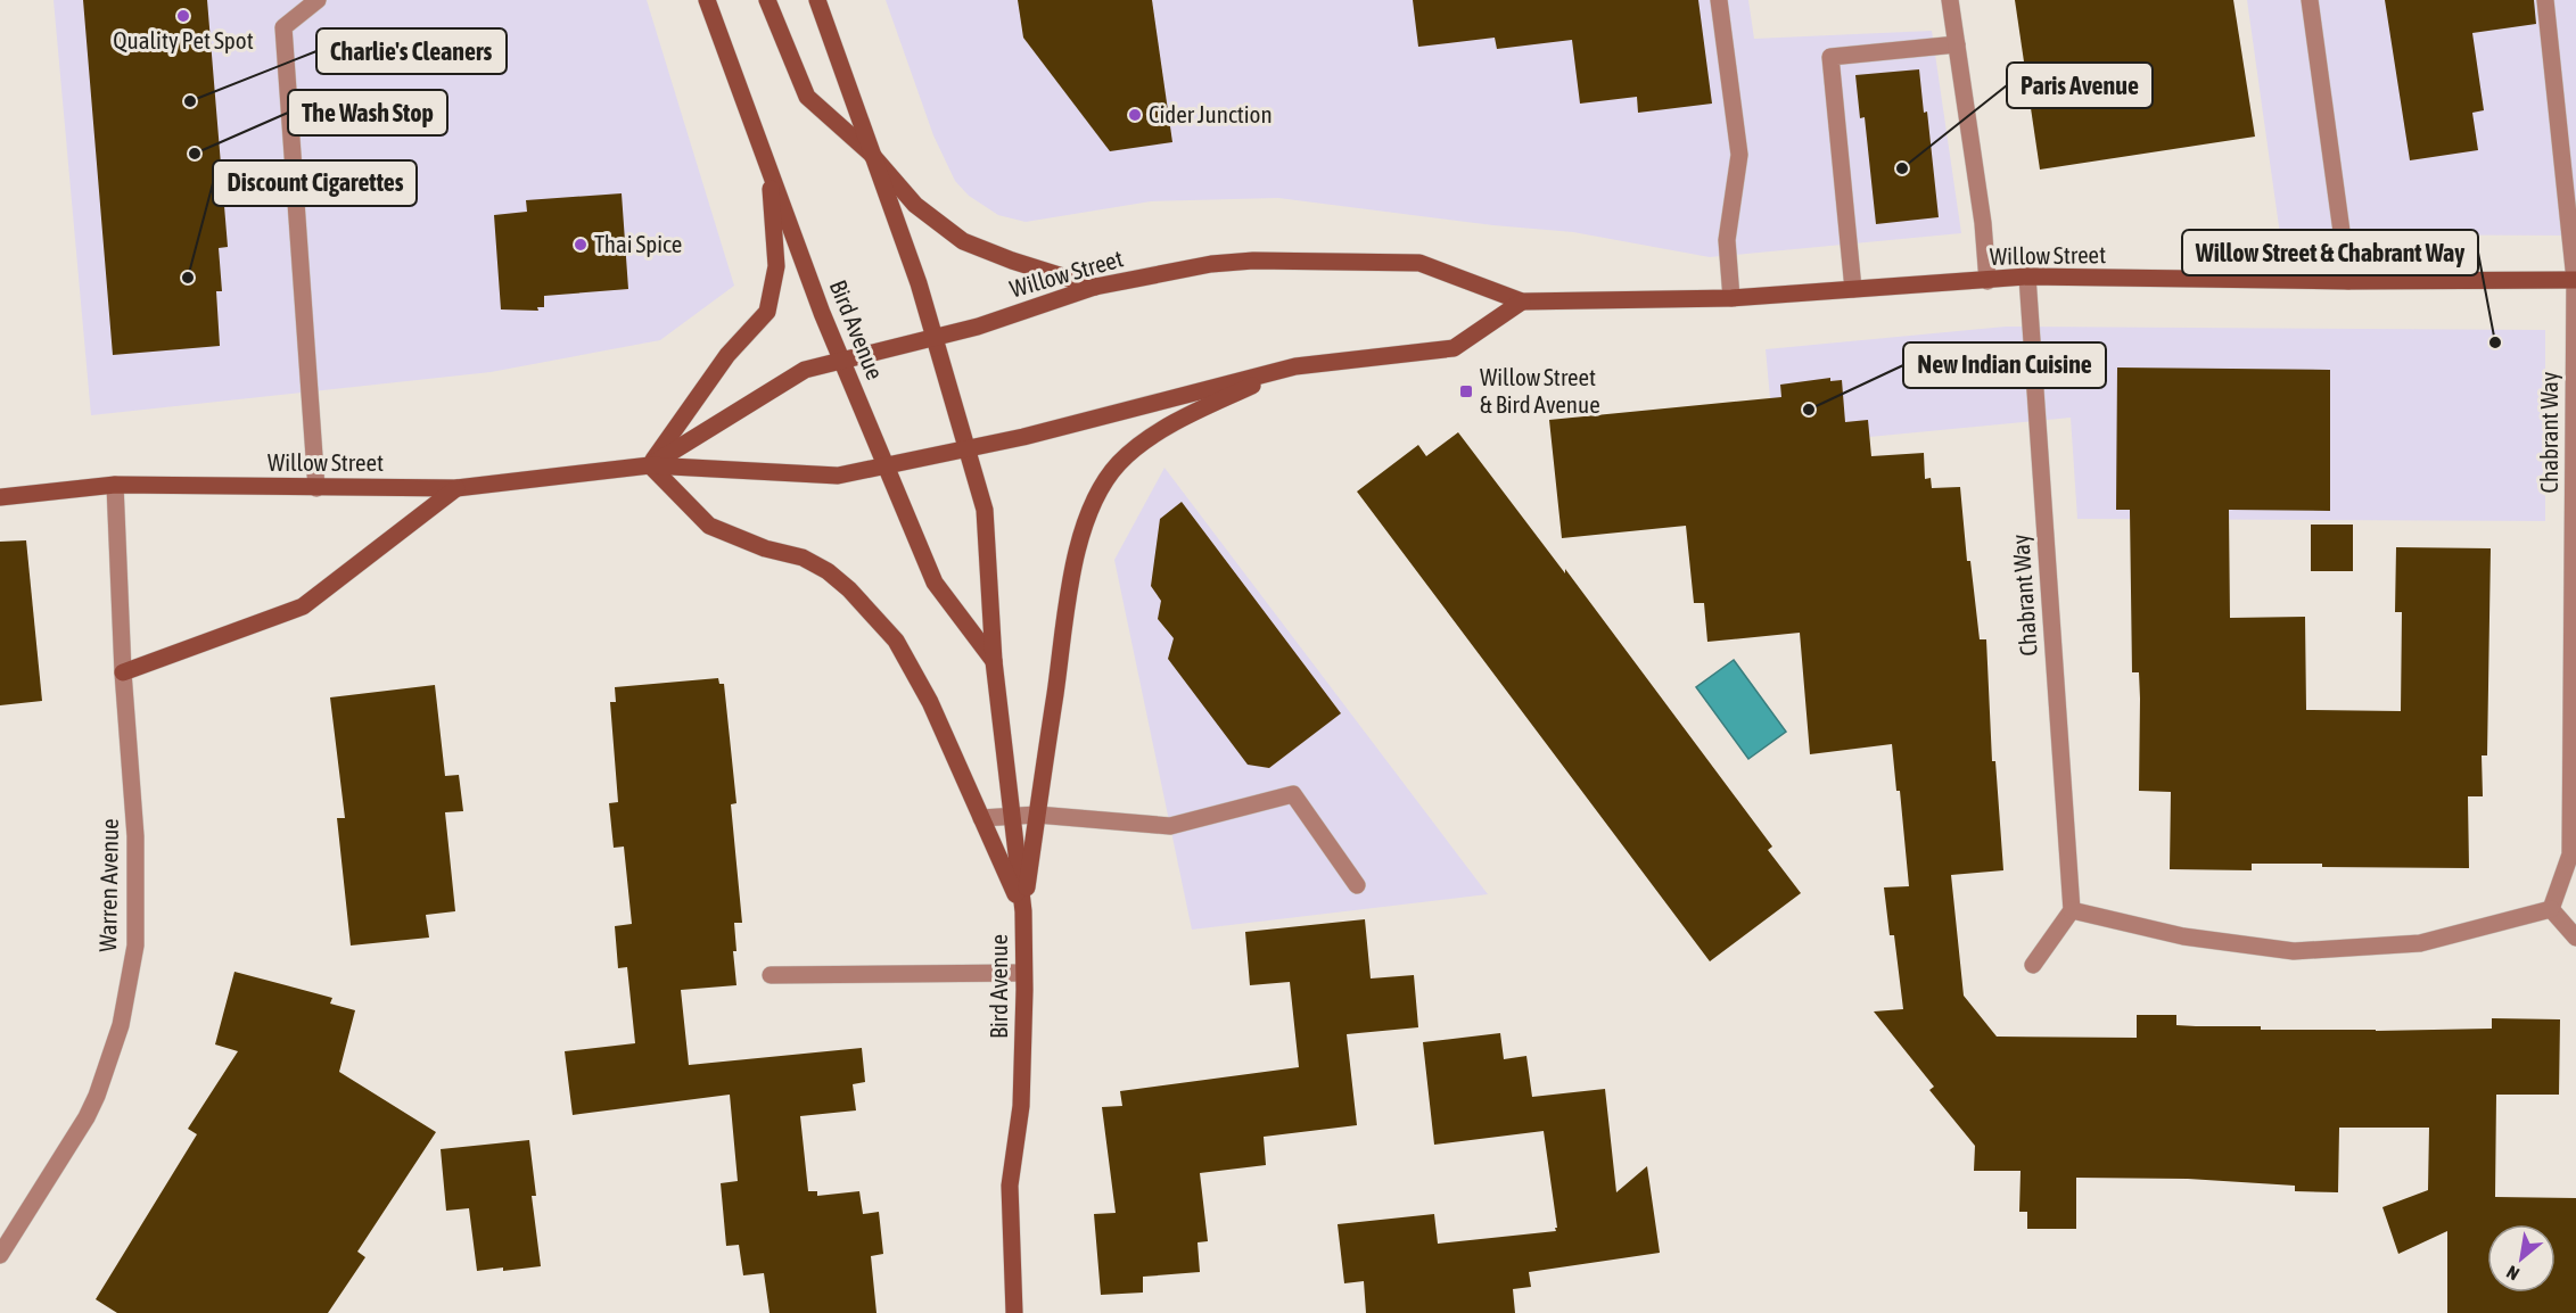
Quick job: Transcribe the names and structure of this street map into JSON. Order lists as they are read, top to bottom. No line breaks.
{"streets":{"main road":["Willow Street","Bird Avenue"],"street":["Chabrant Way","Warren Avenue"]},"crossings":[["Willow Street","Bird Avenue"],["Willow Street","Chabrant Way"],["Willow Street","Warren Avenue"]],"places":{"other":["Quality Pet Spot","Charlie's Cleaners","Cider Junction","The Wash Stop","Paris Avenue","Thai Spice","Discount Cigarettes","Willow Street & Chabrant Way","New Indian Cuisine"],"transit":["Willow Street & Bird Avenue"]},"north":"bottom left"}
